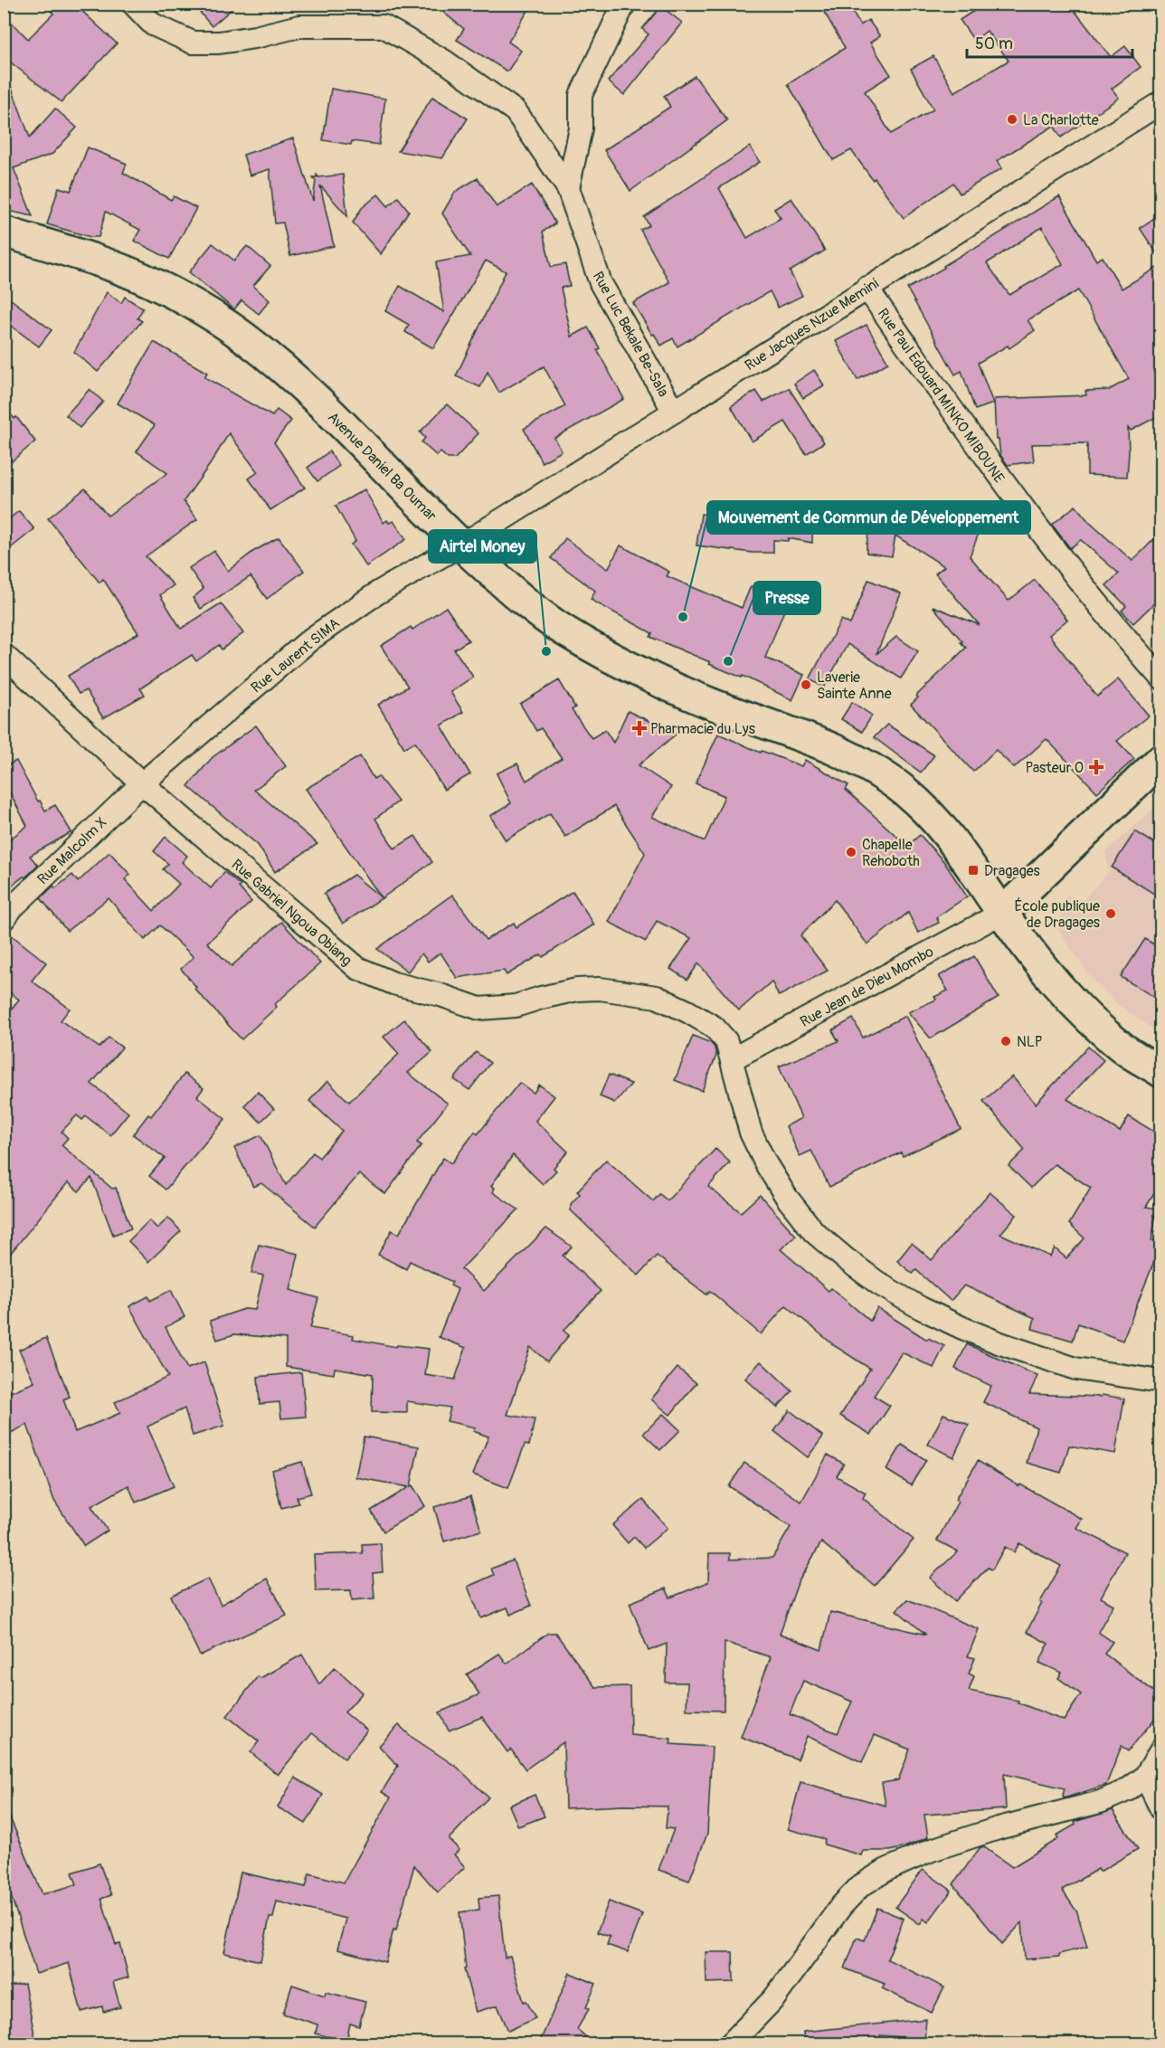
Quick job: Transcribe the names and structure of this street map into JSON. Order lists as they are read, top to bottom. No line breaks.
{"streets":{"main road":["Avenue Daniel Ba Oumar"],"street":["Rue Jacques Nzue Memini","Rue Luc Bekale Be-Sala","Rue Paul Edouard MINKO MIBOUNE","Rue Laurent SIMA","Rue Malcolm X","Rue Gabriel Ngoua Obiang","Rue Jean de Dieu Mombo"]},"crossings":[["Rue Jacques Nzue Memini","Rue Luc Bekale Be-Sala"],["Rue Jacques Nzue Memini","Rue Paul Edouard MINKO MIBOUNE"],["Rue Jacques Nzue Memini","Avenue Daniel Ba Oumar"],["Rue Jacques Nzue Memini","Rue Laurent SIMA"],["Avenue Daniel Ba Oumar","Rue Laurent SIMA"],["Avenue Daniel Ba Oumar","Rue Jean de Dieu Mombo"],["Rue Laurent SIMA","Rue Malcolm X"],["Rue Laurent SIMA","Rue Gabriel Ngoua Obiang"],["Rue Malcolm X","Rue Gabriel Ngoua Obiang"],["Rue Gabriel Ngoua Obiang","Rue Jean de Dieu Mombo"]],"places":{"other":["La Charlotte","Mouvement de Commun de Développement","Airtel Money","Presse","Laverie Sainte Anne","Chapelle Rehoboth","École publique de Dragages","NLP"],"health":["Pharmacie du Lys","Pasteur O"],"transit":["Dragages"]},"scale_bar":"50 m"}
